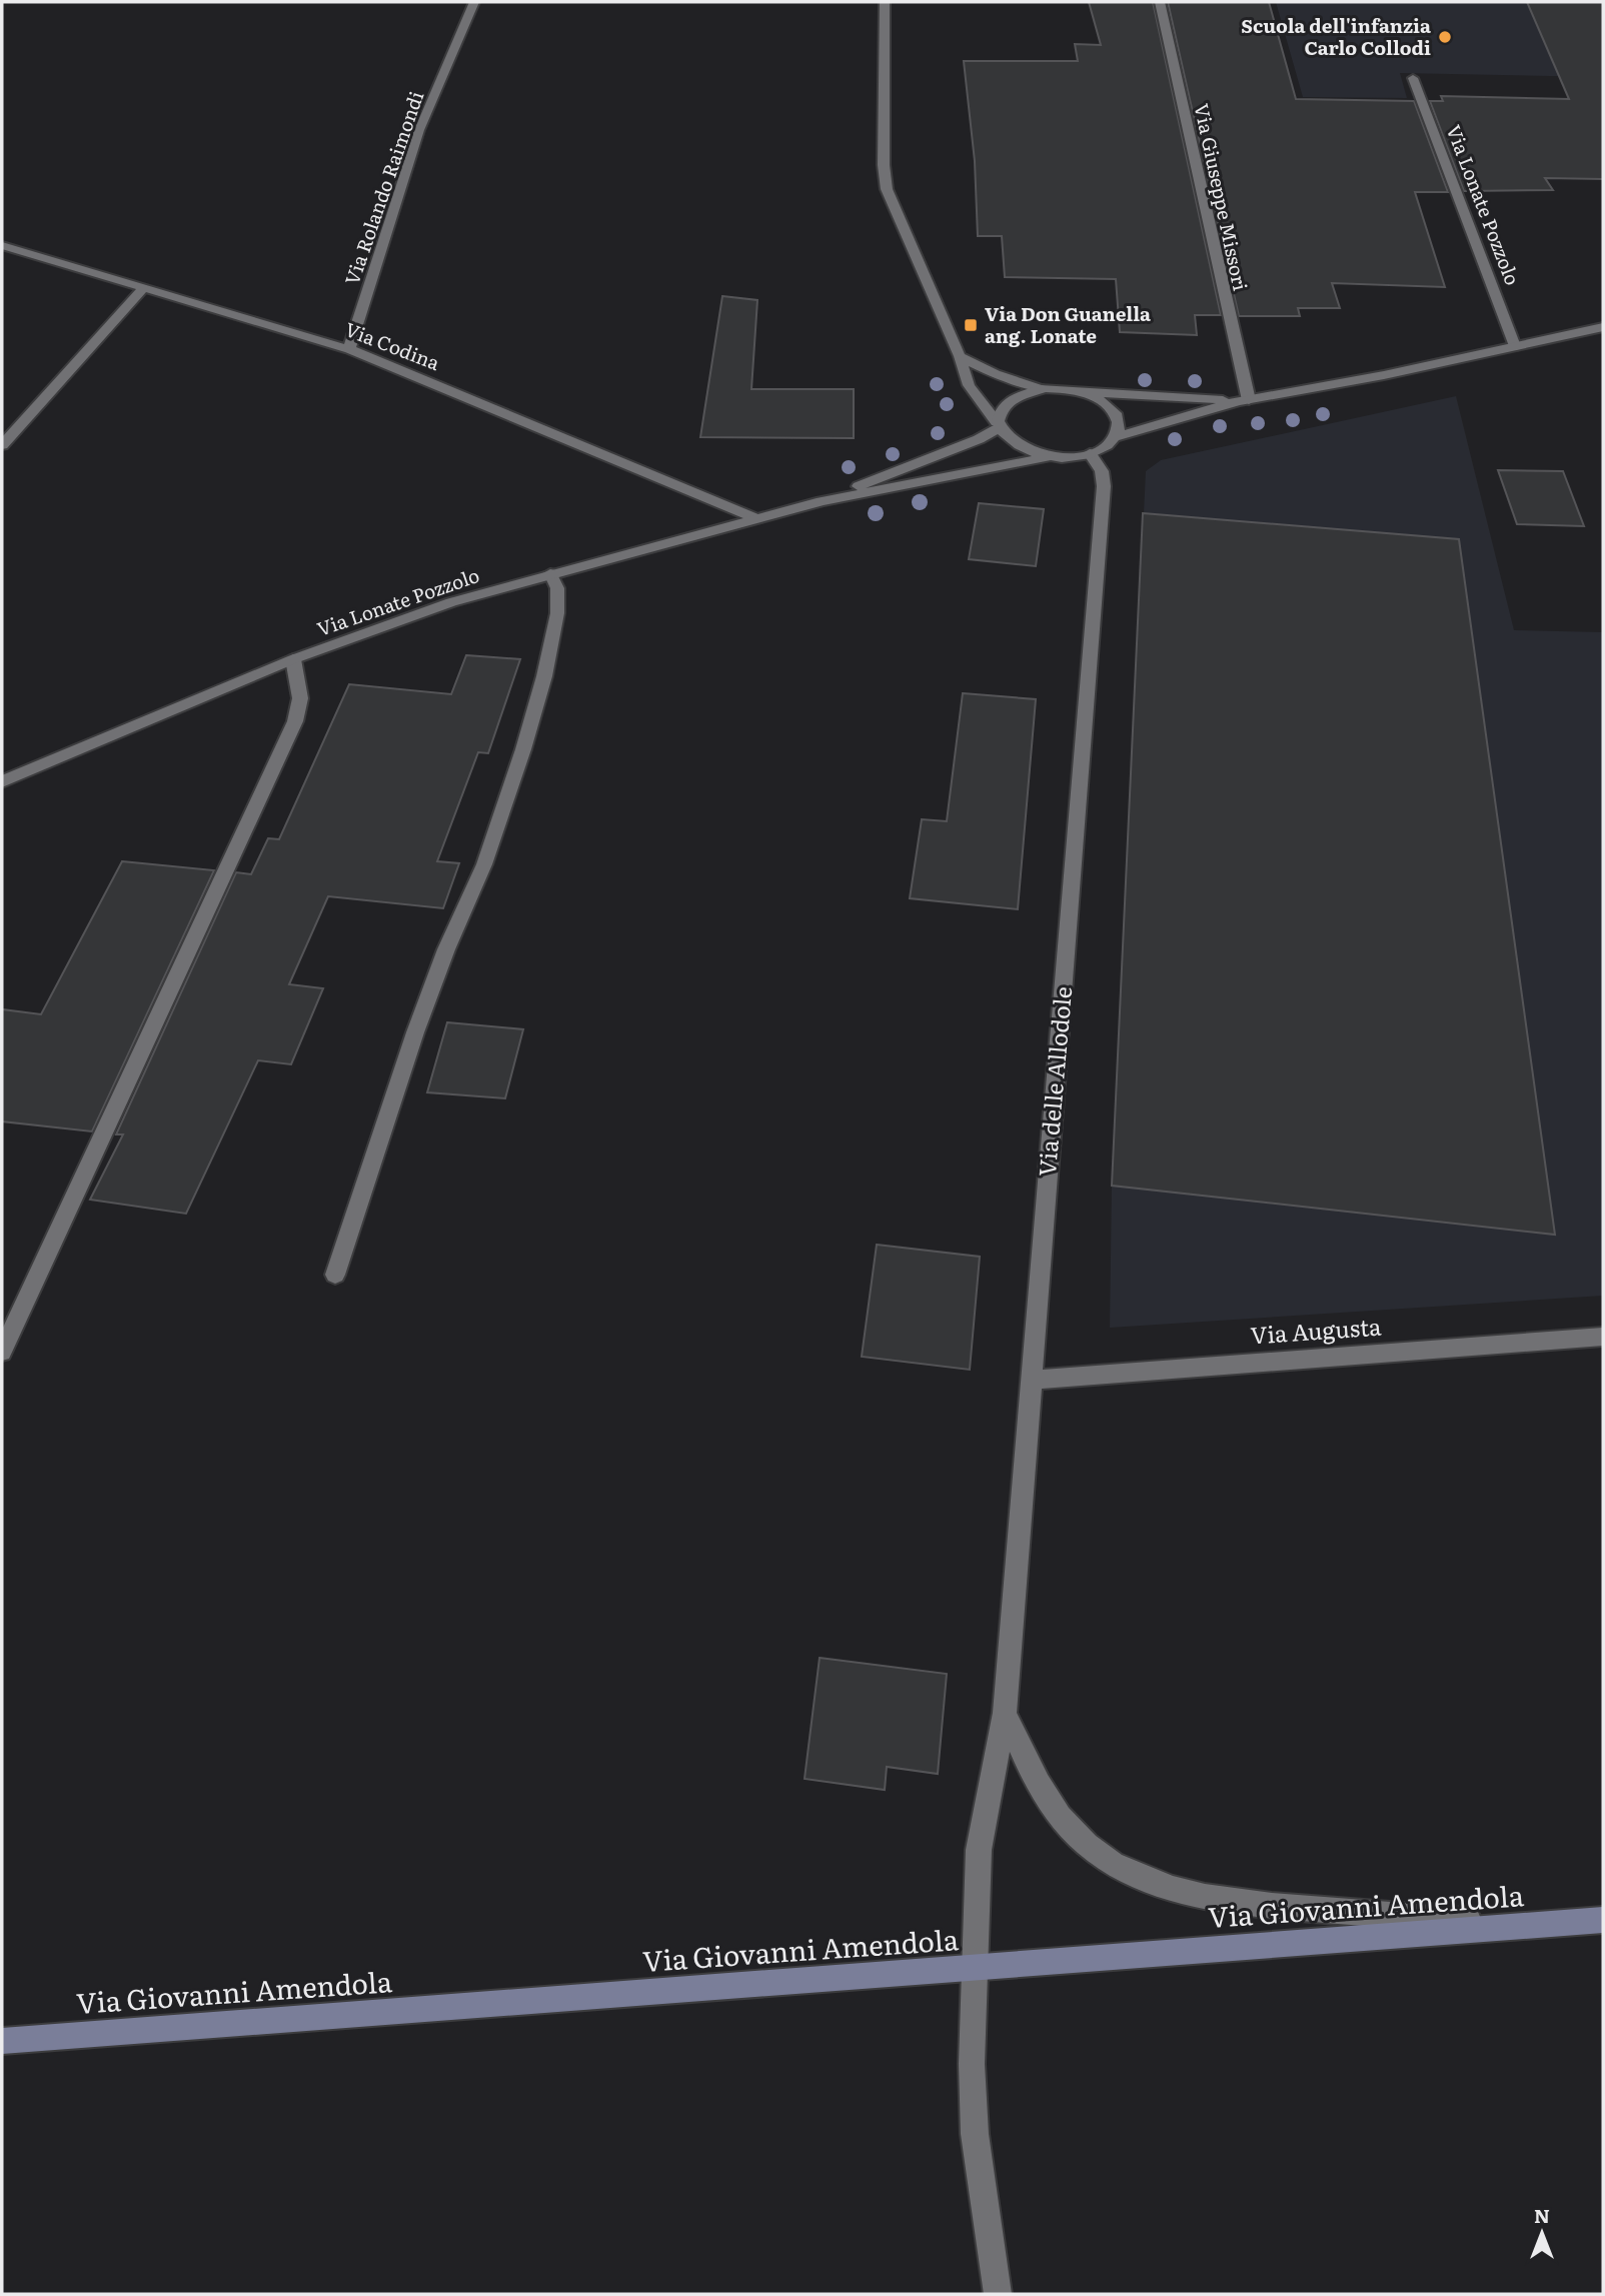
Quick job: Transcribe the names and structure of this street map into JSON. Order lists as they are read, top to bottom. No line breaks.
{"streets":{"main road":["Via Giovanni Amendola"],"street":["Via Rolando Raimondi","Via Giuseppe Missori","Via Lonate Pozzolo","Via Codina","Via delle Allodole","Via Augusta"]},"crossings":[["Via Rolando Raimondi","Via Codina"],["Via Lonate Pozzolo","Via Codina"],["Via delle Allodole","Via Augusta"],["Via delle Allodole","Via Giovanni Amendola"]],"places":{"other":["Scuola dell'infanzia Carlo Collodi"],"transit":["Via Don Guanella ang. Lonate"]},"north":"top"}
